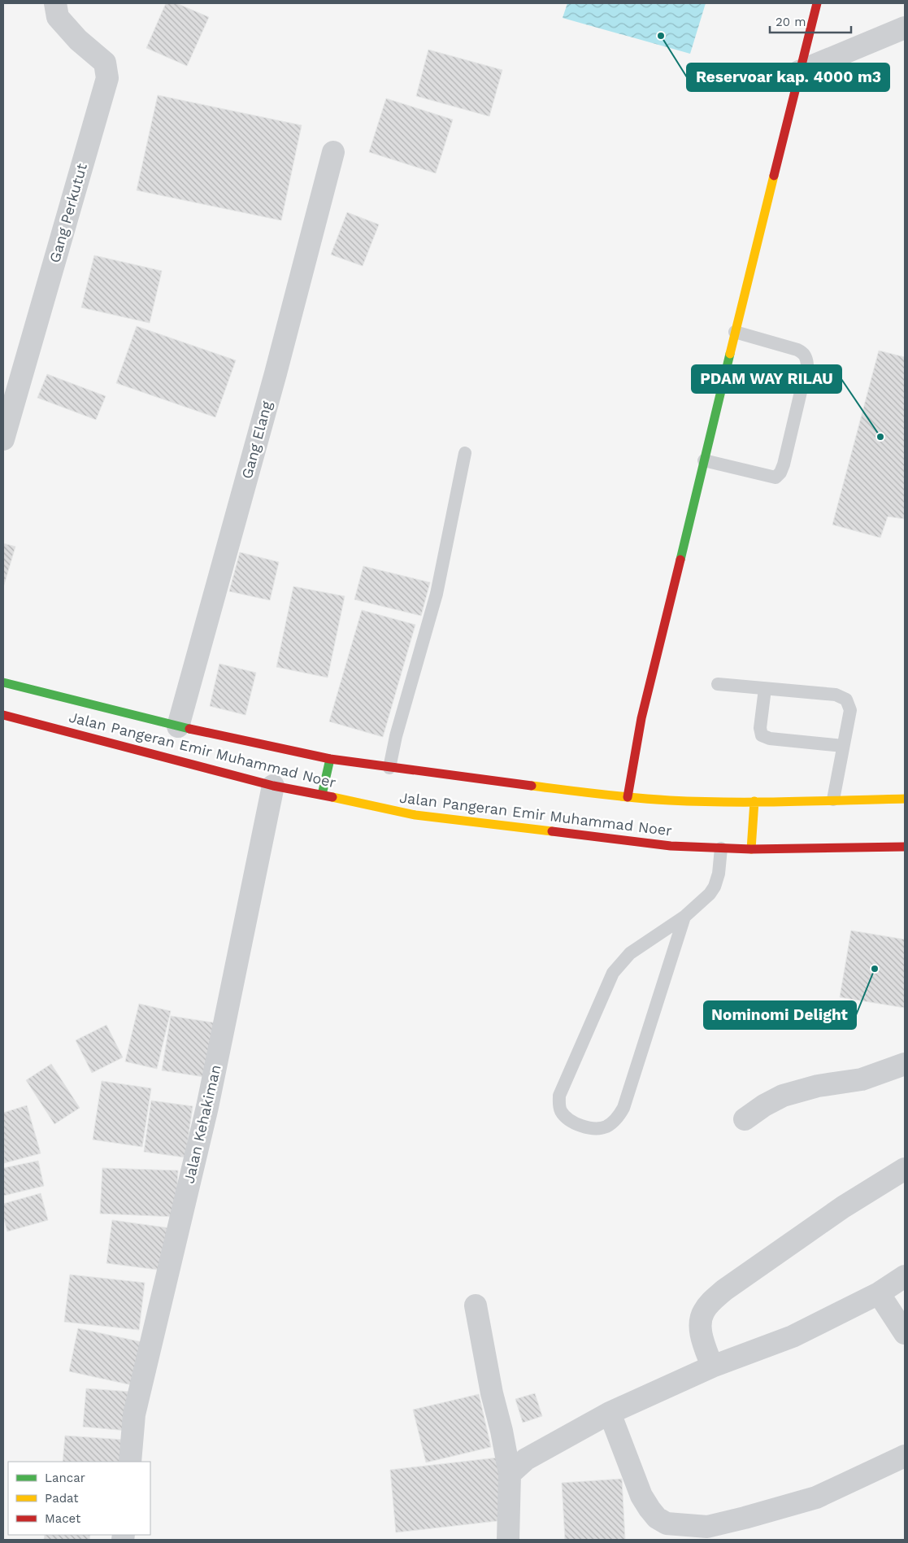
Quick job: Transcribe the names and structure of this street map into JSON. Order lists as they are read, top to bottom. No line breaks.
{"streets":{"main road":["Jalan Pangeran Emir Muhammad Noer"],"street":["Gang Perkutut","Gang Elang","Jalan Kehakiman"]},"crossings":[["Gang Elang","Jalan Pangeran Emir Muhammad Noer"],["Jalan Pangeran Emir Muhammad Noer","Jalan Kehakiman"]],"places":["Reservoar kap. 4000 m3","PDAM WAY RILAU","Nominomi Delight"],"legend":["Lancar","Padat","Macet"],"scale_bar":"20 m"}
